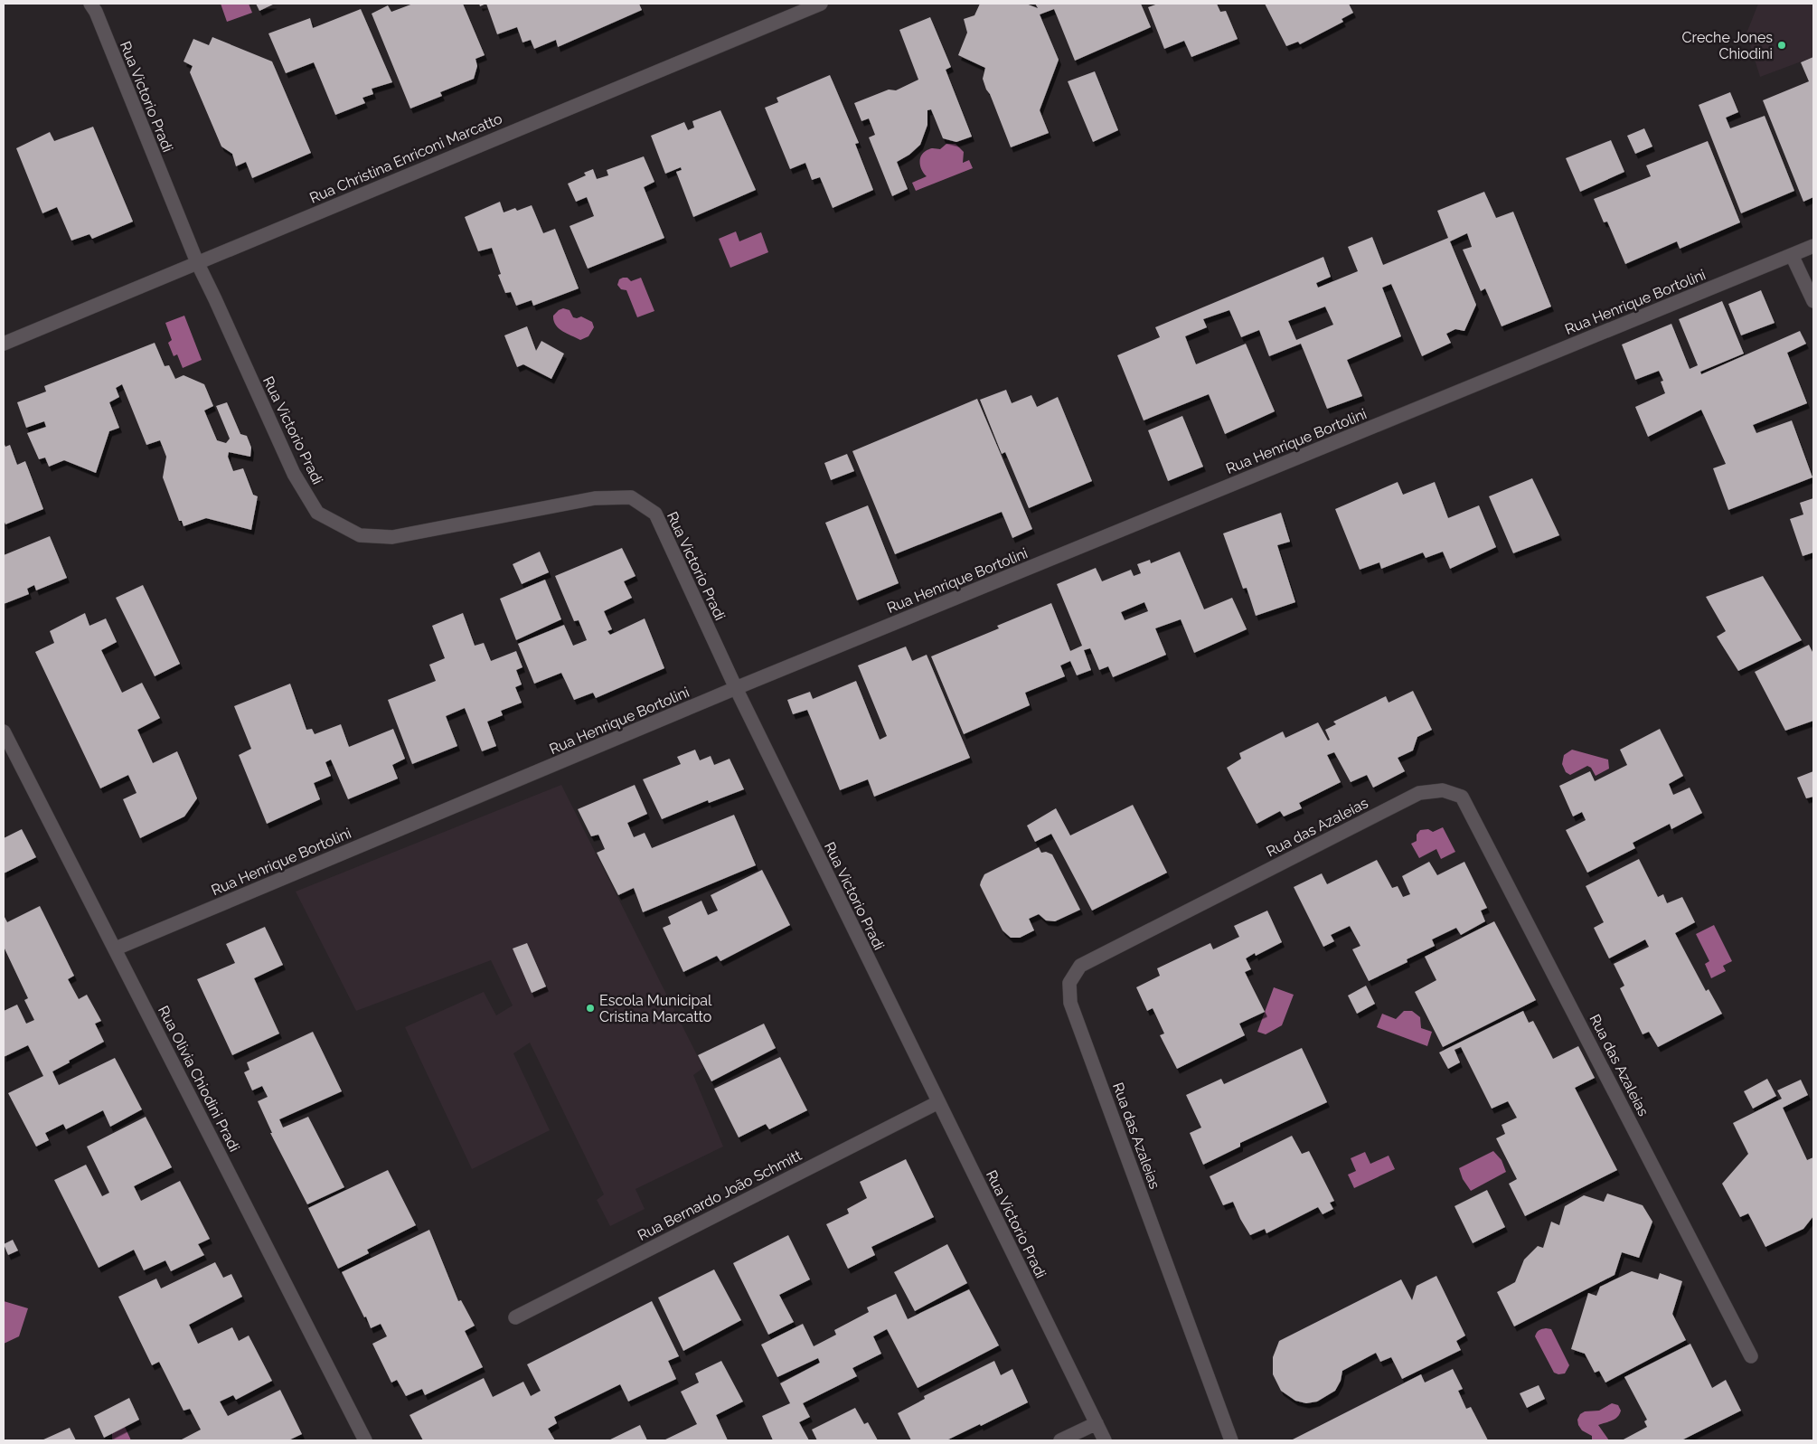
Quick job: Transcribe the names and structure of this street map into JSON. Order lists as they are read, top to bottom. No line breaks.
{"streets":{"street":["Rua Victorio Pradi","Rua Christina Enriconi Marcatto","Rua Henrique Bortolini","Rua das Azaleias","Rua Olivia Chiodini Pradi","Rua Bernardo João Schmitt"]},"crossings":[["Rua Victorio Pradi","Rua Christina Enriconi Marcatto"],["Rua Victorio Pradi","Rua Henrique Bortolini"],["Rua Victorio Pradi","Rua Bernardo João Schmitt"],["Rua Henrique Bortolini","Rua Olivia Chiodini Pradi"]],"places":["Creche Jones Chiodini","Escola Municipal Cristina Marcatto"]}
